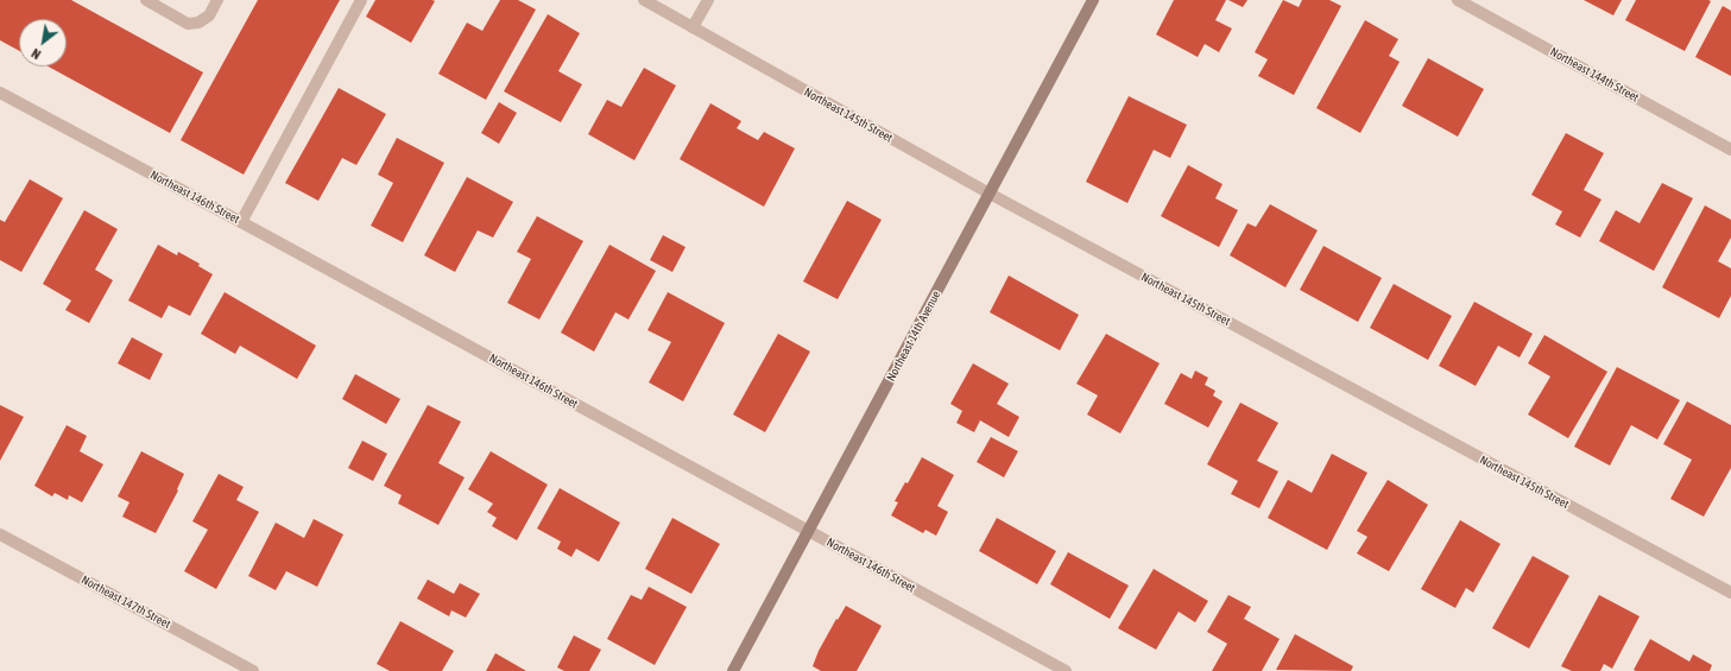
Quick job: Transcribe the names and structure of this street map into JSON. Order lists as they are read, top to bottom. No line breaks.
{"streets":{"street":["Northeast 144th Street","Northeast 145th Street","Northeast 146th Street","Northeast 14th Avenue","Northeast 147th Street"]},"crossings":[["Northeast 145th Street","Northeast 14th Avenue"],["Northeast 146th Street","Northeast 14th Avenue"]],"north":"bottom left"}
